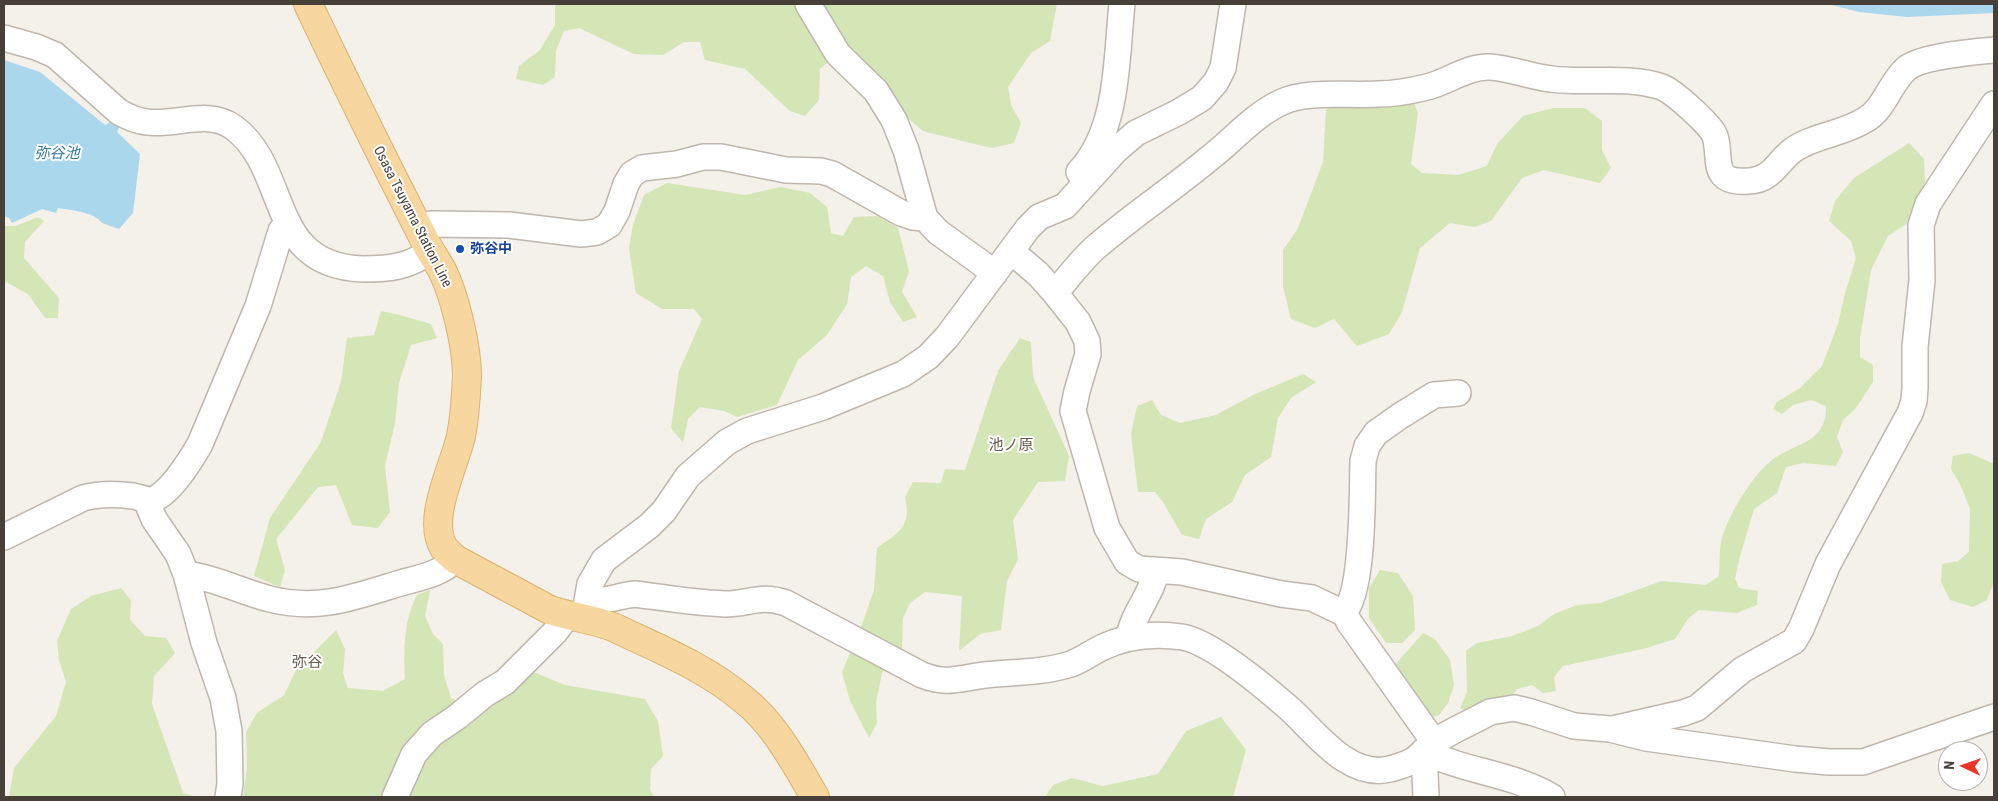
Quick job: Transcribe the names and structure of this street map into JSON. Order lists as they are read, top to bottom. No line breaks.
{"streets":{"main road":["Osasa Tsuyama Station Line"]},"districts":["池ノ原","弥谷"],"water":["弥谷池"],"places":["弥谷中"],"north":"left"}
